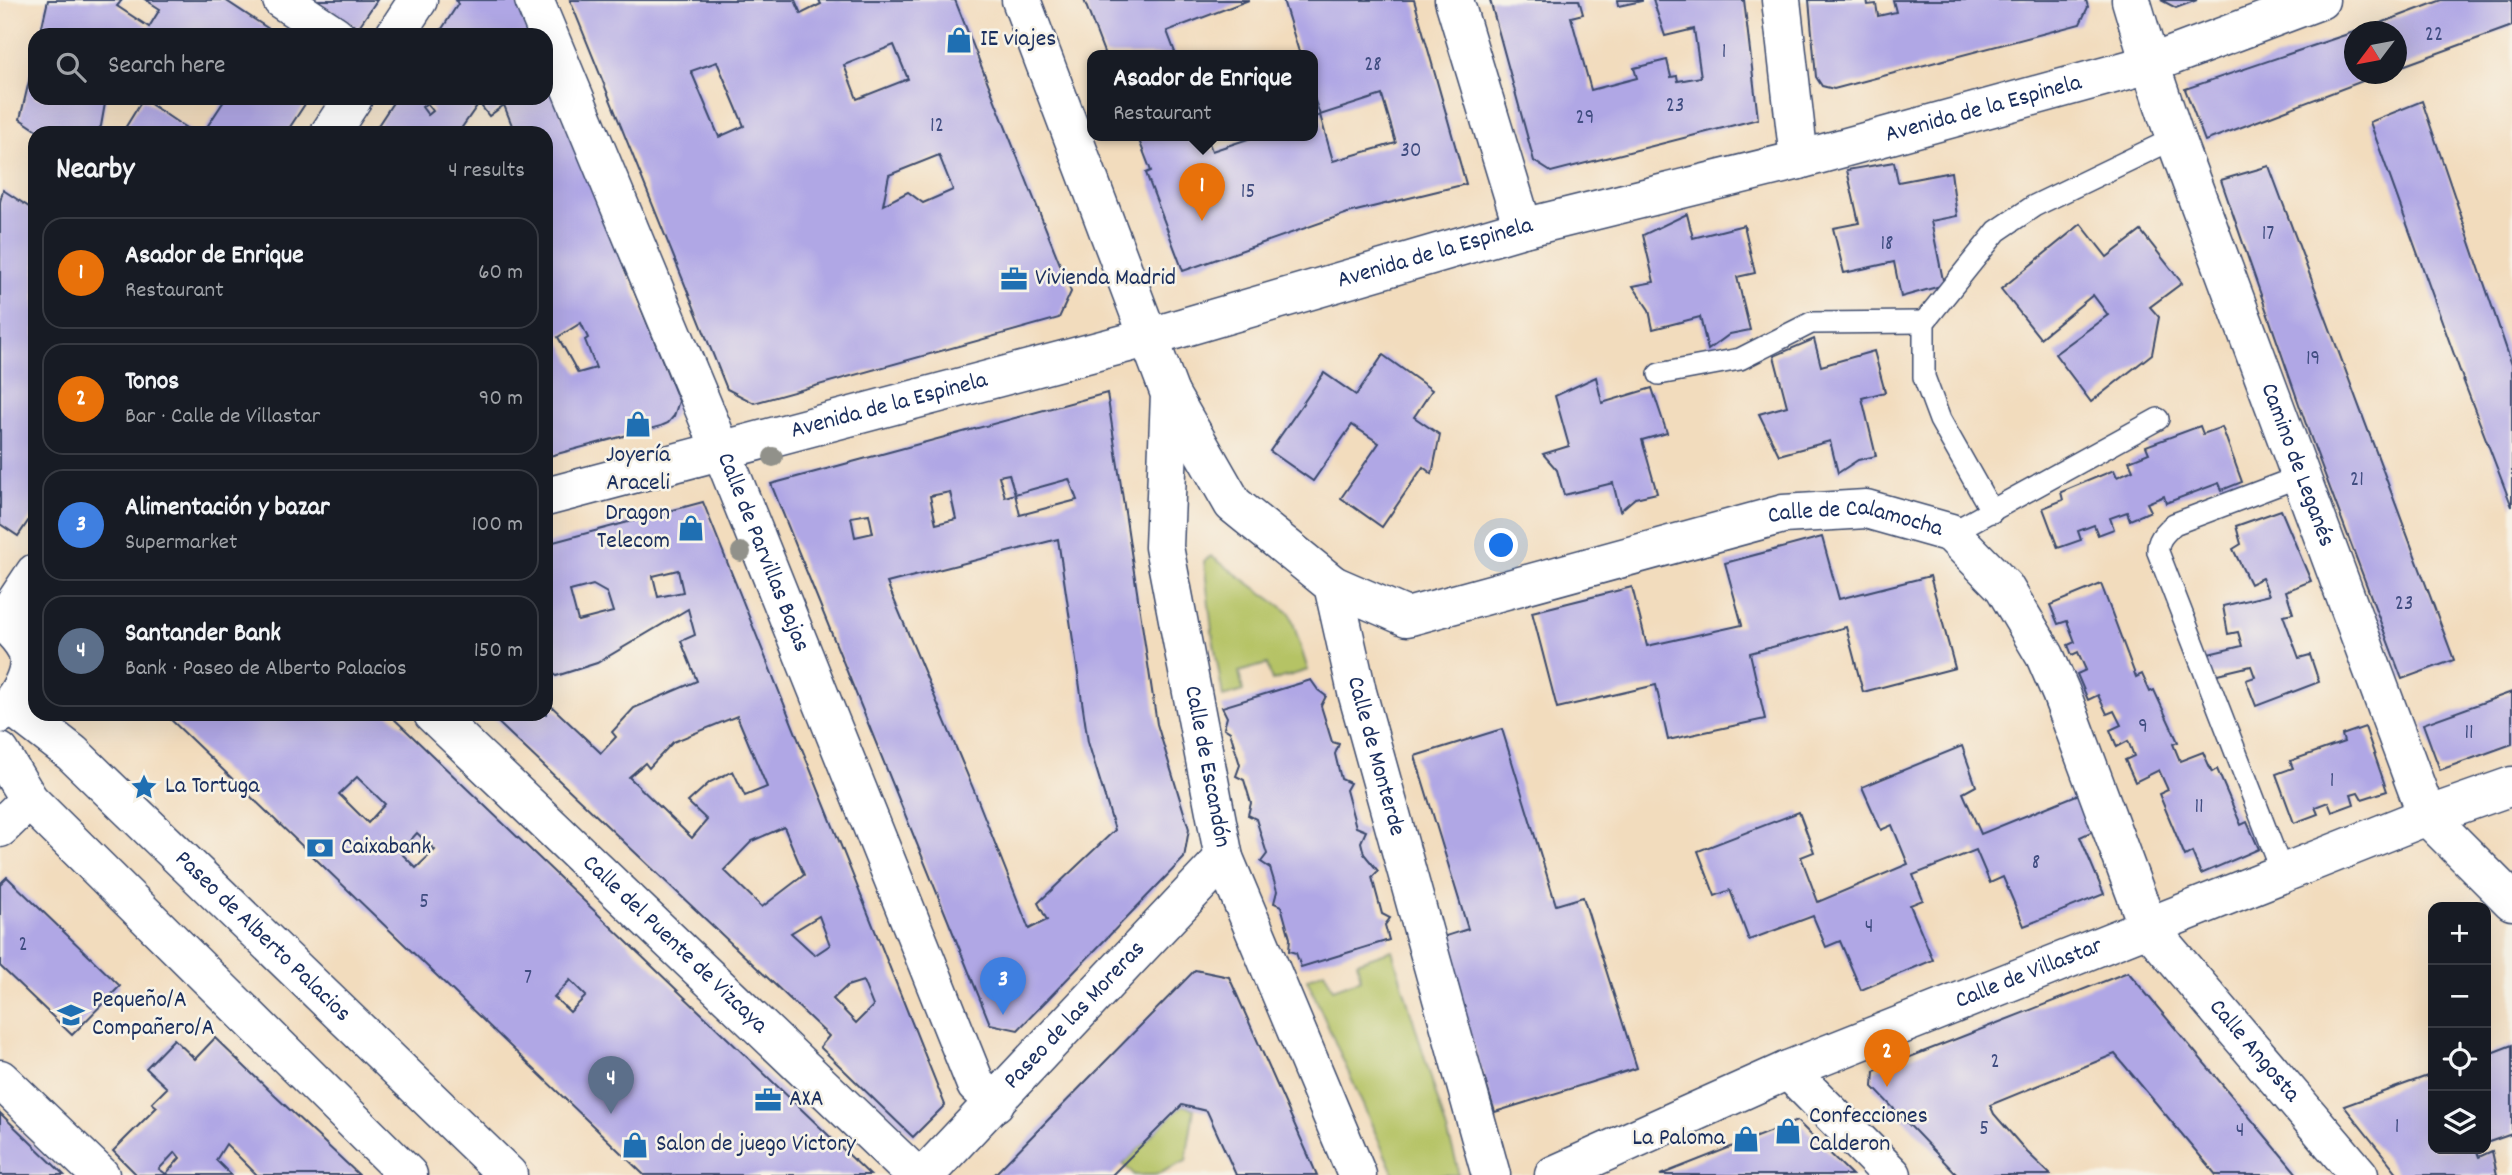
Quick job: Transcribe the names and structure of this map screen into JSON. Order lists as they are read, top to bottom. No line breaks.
{"streets":{"street":["Avenida de la Espinela","Camino de Leganés","Calle de Calamocha","Calle de Parvillas Bajas","Calle de Monterde","Calle de Escandón","Paseo de Alberto Palacios","Calle del Puente de Vizcaya","Calle de Villastar","Paseo de las Moreras","Calle Angosta"]},"crossings":[["Avenida de la Espinela","Camino de Leganés"],["Avenida de la Espinela","Calle de Parvillas Bajas"],["Avenida de la Espinela","Calle de Escandón"],["Camino de Leganés","Calle de Villastar"],["Calle de Calamocha","Calle de Monterde"],["Calle de Calamocha","Calle de Villastar"],["Calle de Calamocha","Calle Angosta"],["Calle de Parvillas Bajas","Paseo de las Moreras"],["Calle de Escandón","Paseo de las Moreras"],["Calle de Villastar","Calle Angosta"]],"places":{"shop":["IE viajes","Joyería Araceli","Dragon Telecom","Confecciones Calderon","La Paloma","Salon de juego Victory"],"office":["Vivienda Madrid","AXA"],"place":["La Tortuga"],"bank":["Caixabank"],"school or university":["Pequeño/A Compañero/A"]},"house_numbers":["22","1","28","23","29","12","30","15","17","18","19","21","23","9","11","1","11","8","5","4","2","7","2","1","5","4"],"north":"bottom left","page":{"search":"Search here","popup":["Asador de Enrique","Restaurant"],"heading":["Nearby","4 results"],"pins":["1","3","2","4"],"list":[{"mark":"1","name":"Asador de Enrique","note":"Restaurant","value":"60 m"},{"mark":"2","name":"Tonos","note":"Bar · Calle de Villastar","value":"90 m"},{"mark":"3","name":"Alimentación y bazar","note":"Supermarket","value":"100 m"},{"mark":"4","name":"Santander Bank","note":"Bank · Paseo de Alberto Palacios","value":"150 m"}],"map_buttons":["+","−"]}}
